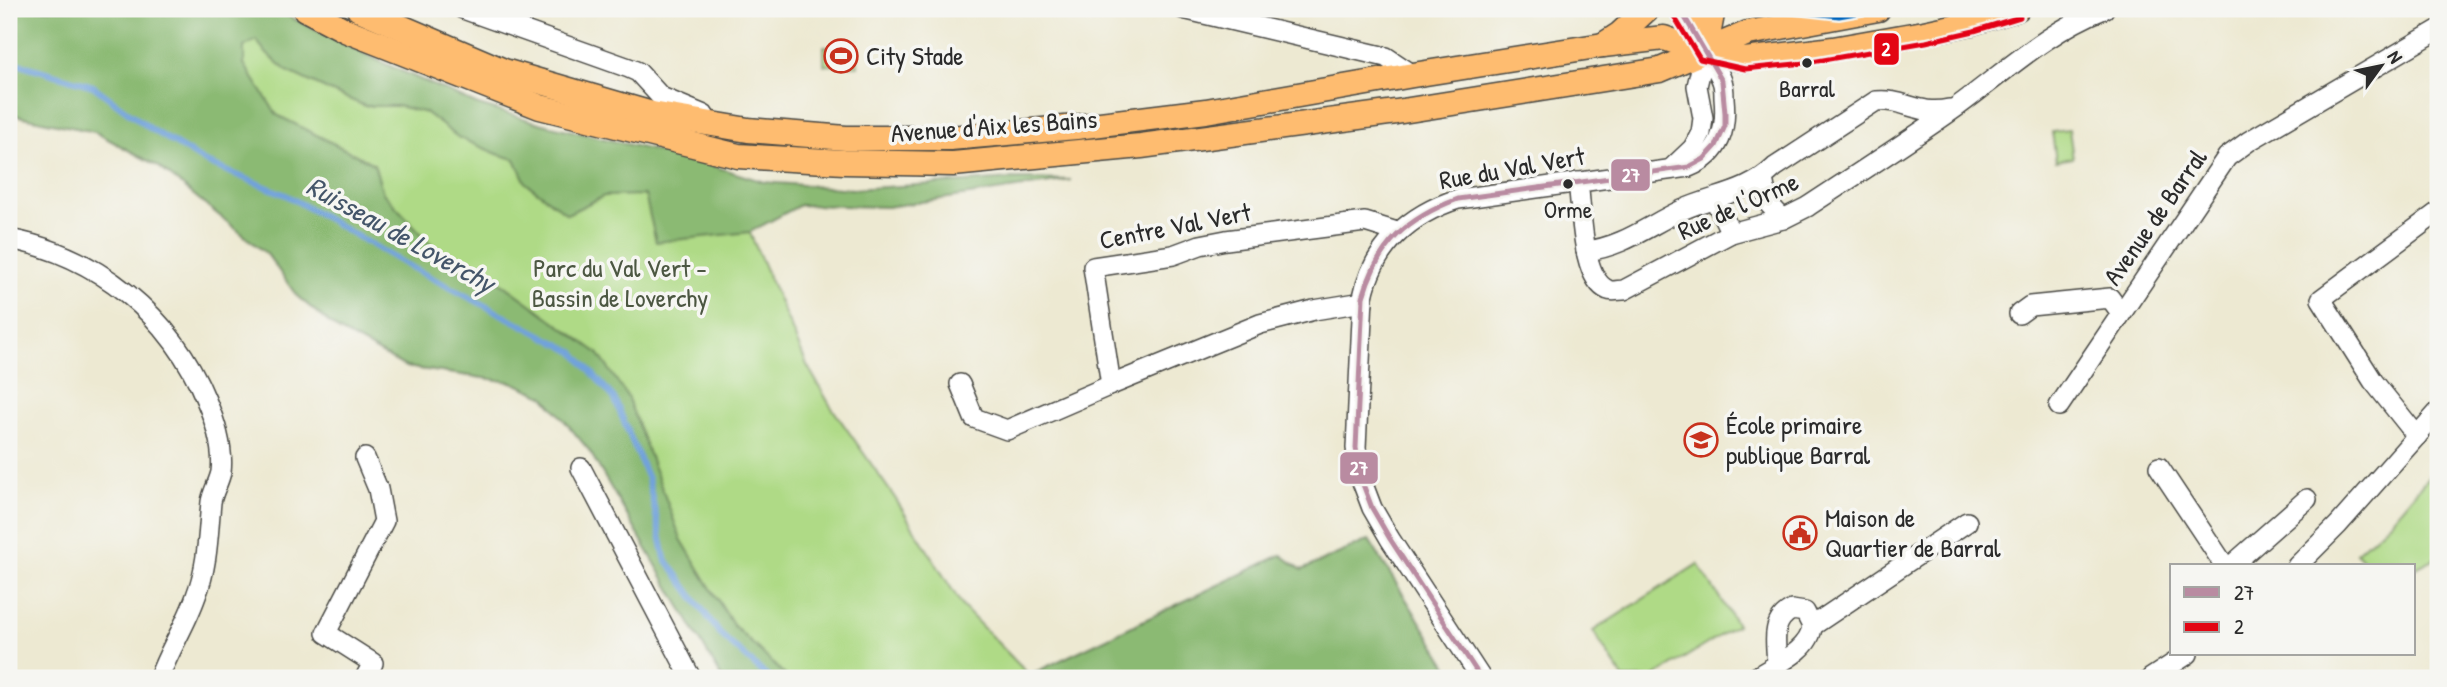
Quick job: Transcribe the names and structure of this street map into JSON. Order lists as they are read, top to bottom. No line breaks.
{"streets":{"main road":["Avenue d'Aix les Bains"],"street":["Rue du Val Vert","Rue de l'Orme","Avenue de Barral","Centre Val Vert"]},"crossings":[["Avenue d'Aix les Bains","Rue du Val Vert"],["Rue du Val Vert","Rue de l'Orme"],["Rue du Val Vert","Centre Val Vert"]],"water":["Ruisseau de Loverchy"],"parks":["Parc du Val Vert - Bassin de Loverchy"],"places":{"sports":["City Stade"],"other":["Barral","Orme"],"school or university":["École primaire publique Barral"],"public building":["Maison de Quartier de Barral"]},"lines":["transit line 27","transit line 2"],"legend":["27","2"],"north":"top right"}
